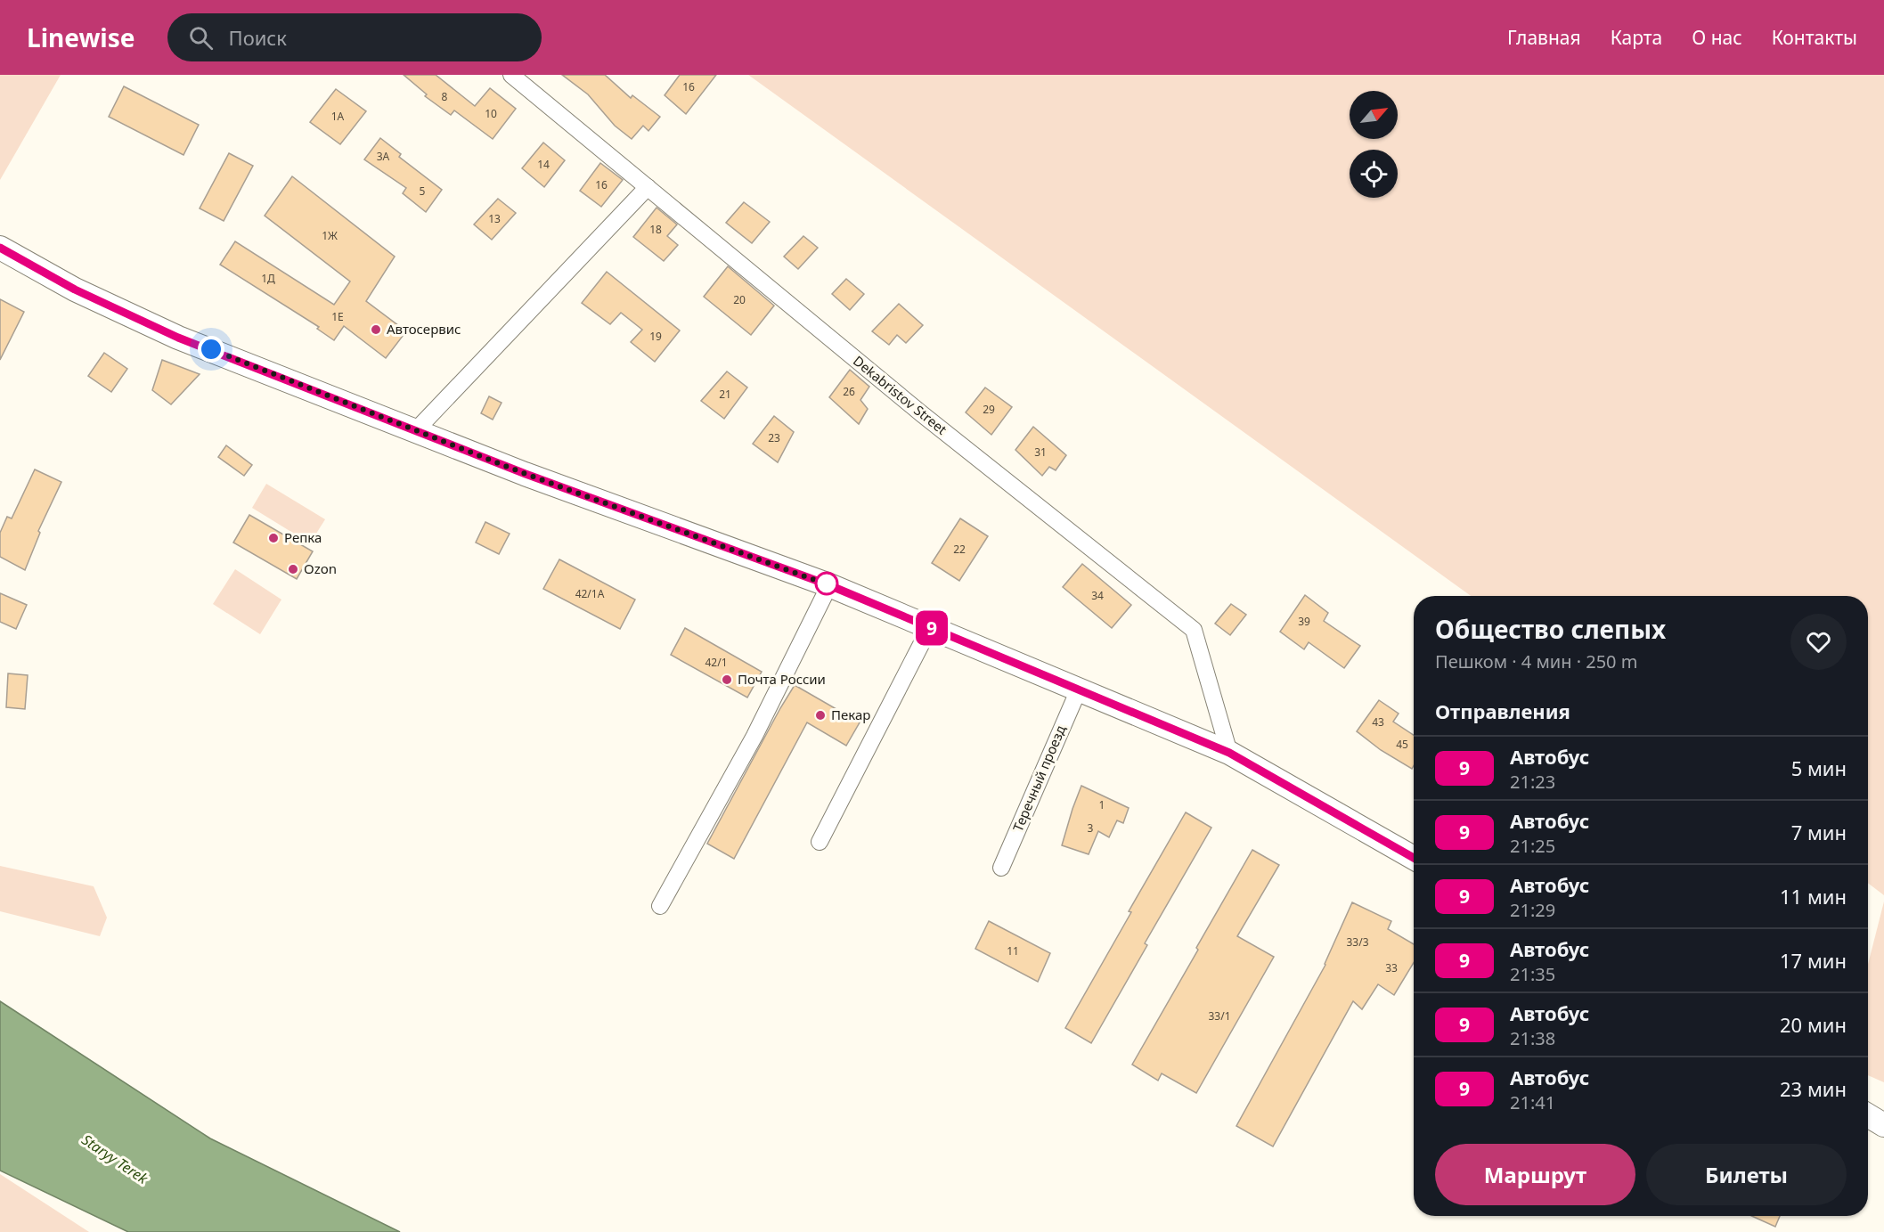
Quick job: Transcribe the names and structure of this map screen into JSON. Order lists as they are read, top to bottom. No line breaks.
{"streets":{"street":["Dekabristov Street","Теречный проезд"]},"water":["Staryy Terek"],"places":["Автосервис","Репка","Ozon","Почта России","Пекар"],"lines":["bus line 9"],"house_numbers":["16","8","10","1А","3А","14","16","5","13","18","1Ж","1Д","20","1Е","19","26","21","29","23","31","22","42/1А","34","39","42/1","43","45","1","3","33/3","11","33","33/1"],"north":"top right","page":{"header":"Linewise","search":"Поиск","nav":["Главная","Карта","О нас","Контакты"],"on_map":"9","heading":[["Общество слепых","Пешком · 4 мин · 250 m"],"Отправления"],"list":[{"mark":"9","name":"Автобус","note":"21:23","value":"5 мин"},{"mark":"9","name":"Автобус","note":"21:25","value":"7 мин"},{"mark":"9","name":"Автобус","note":"21:29","value":"11 мин"},{"mark":"9","name":"Автобус","note":"21:35","value":"17 мин"},{"mark":"9","name":"Автобус","note":"21:38","value":"20 мин"},{"mark":"9","name":"Автобус","note":"21:41","value":"23 мин"}],"buttons":["Маршрут","Билеты"]}}
